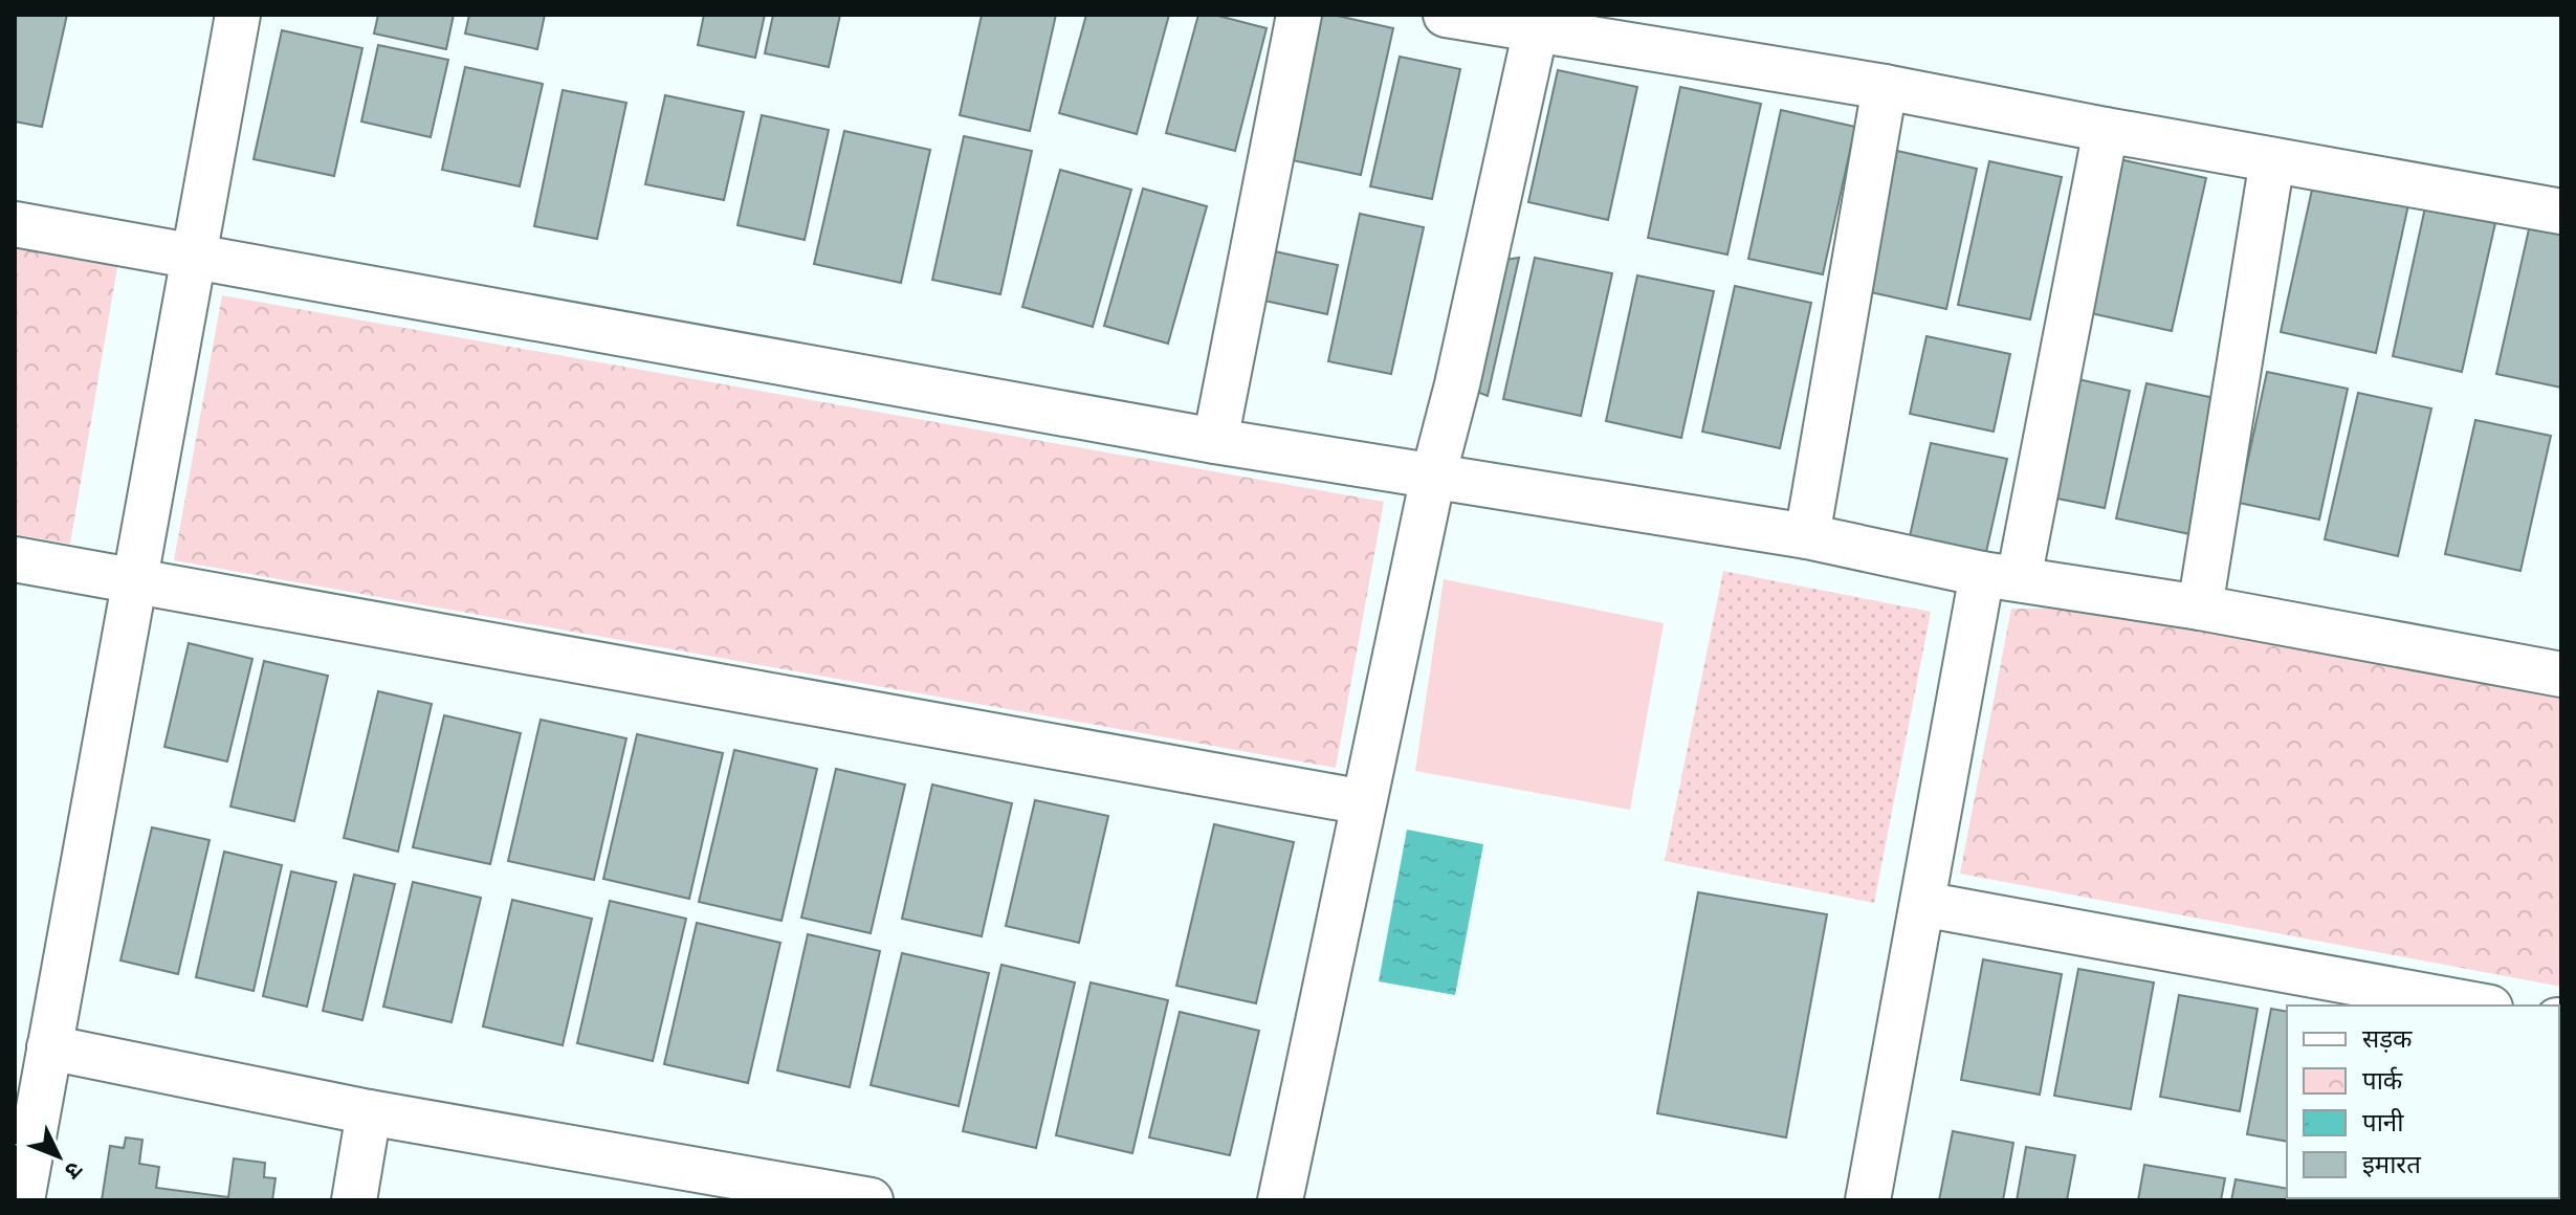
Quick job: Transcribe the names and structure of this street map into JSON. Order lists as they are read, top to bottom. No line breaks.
{"legend":["सड़क","पार्क","पानी","इमारत"],"north":"bottom right"}
